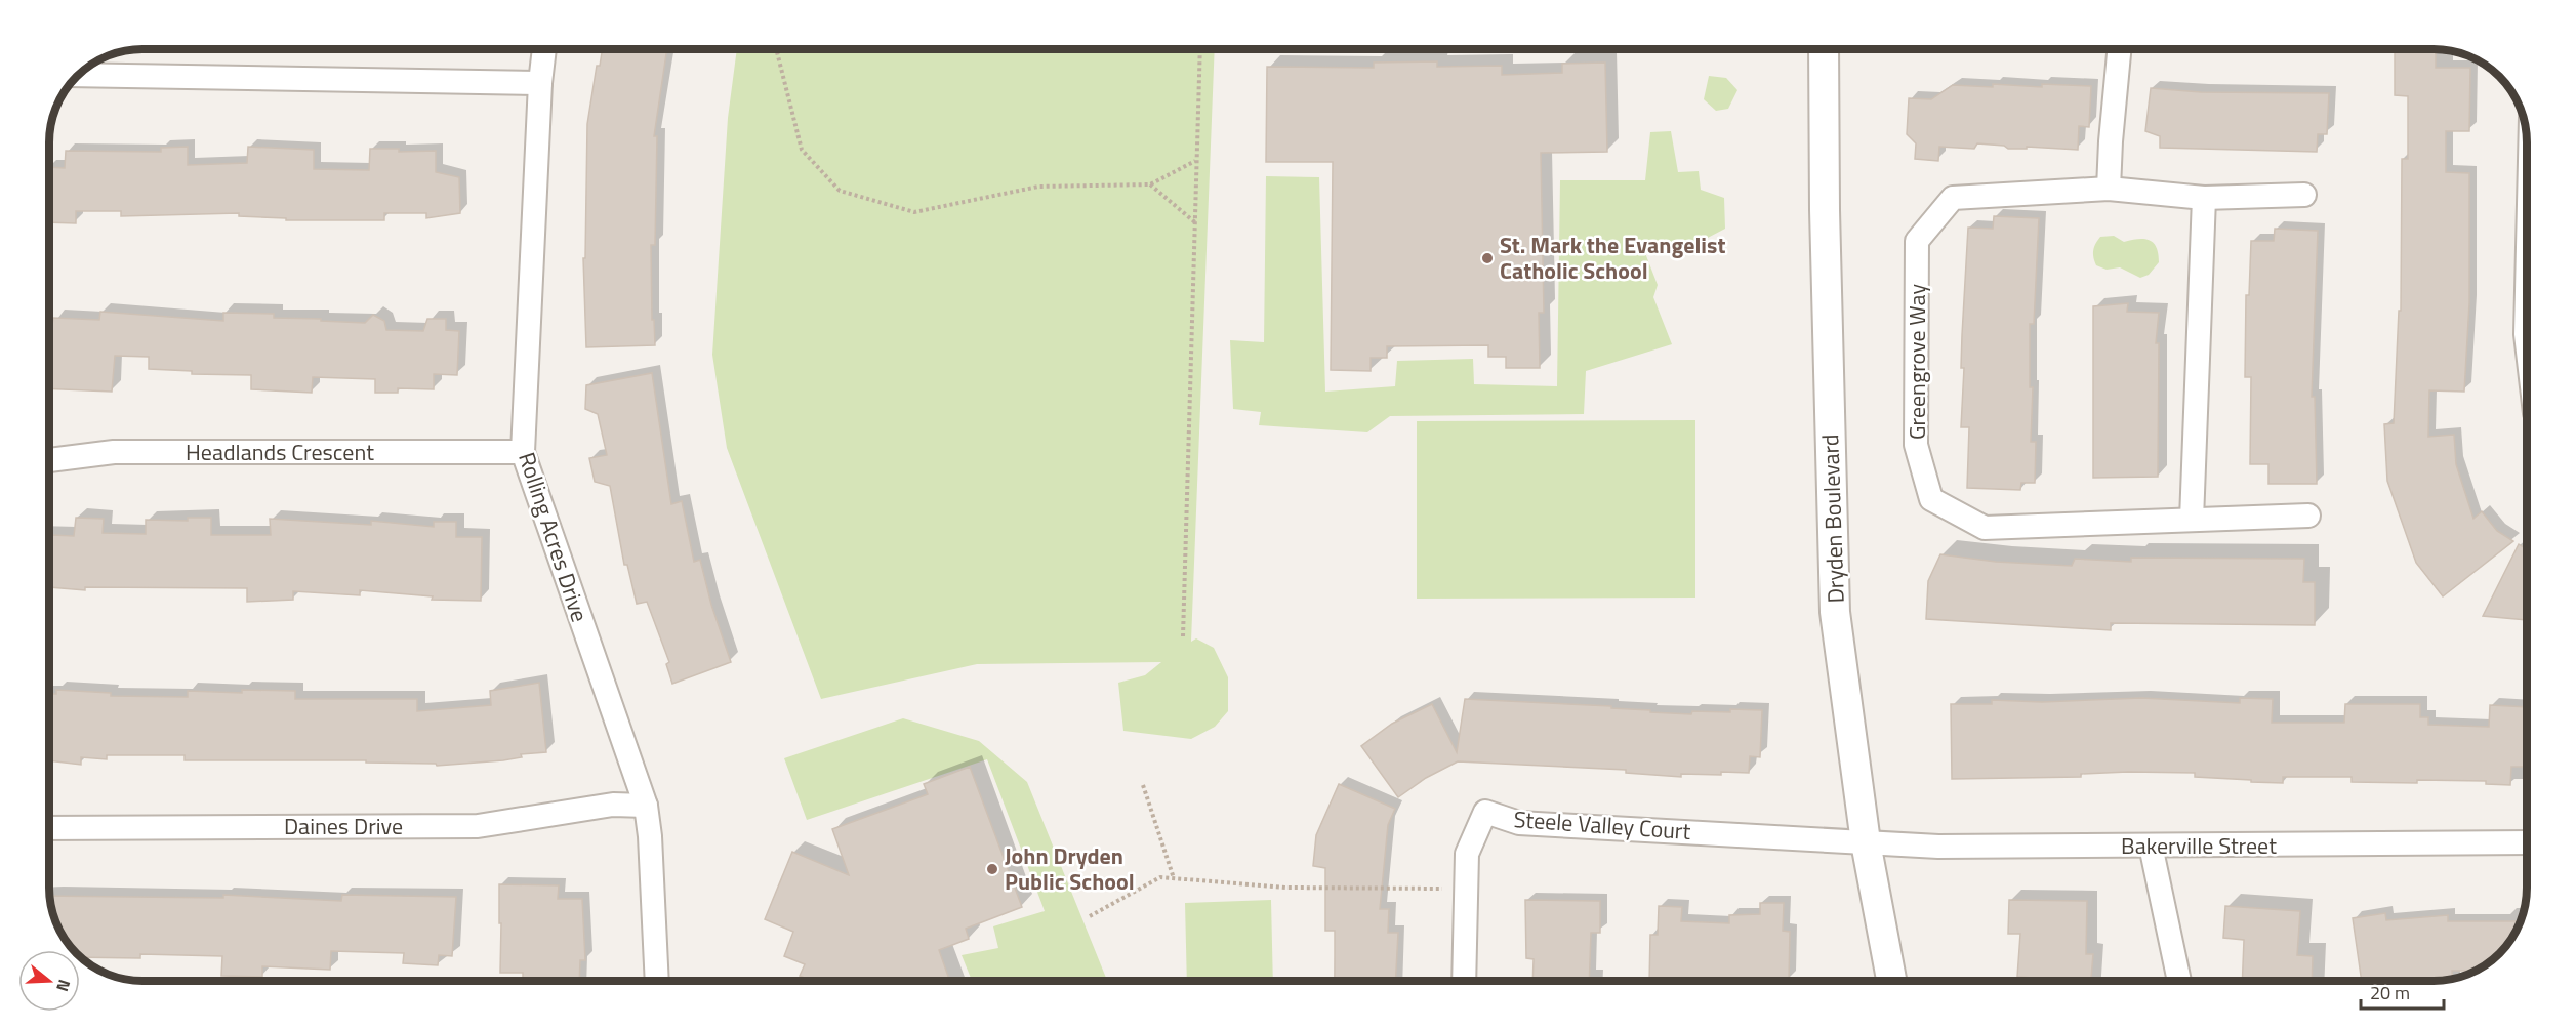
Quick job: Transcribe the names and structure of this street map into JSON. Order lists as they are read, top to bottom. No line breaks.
{"streets":{"street":["Greengrove Way","Headlands Crescent","Dryden Boulevard","Rolling Acres Drive","Steele Valley Court","Daines Drive","Bakerville Street"]},"crossings":[["Headlands Crescent","Rolling Acres Drive"],["Dryden Boulevard","Steele Valley Court"],["Dryden Boulevard","Bakerville Street"],["Rolling Acres Drive","Daines Drive"],["Steele Valley Court","Bakerville Street"]],"places":["St. Mark the Evangelist Catholic School","John Dryden Public School"],"scale_bar":"20 m","north":"right"}
